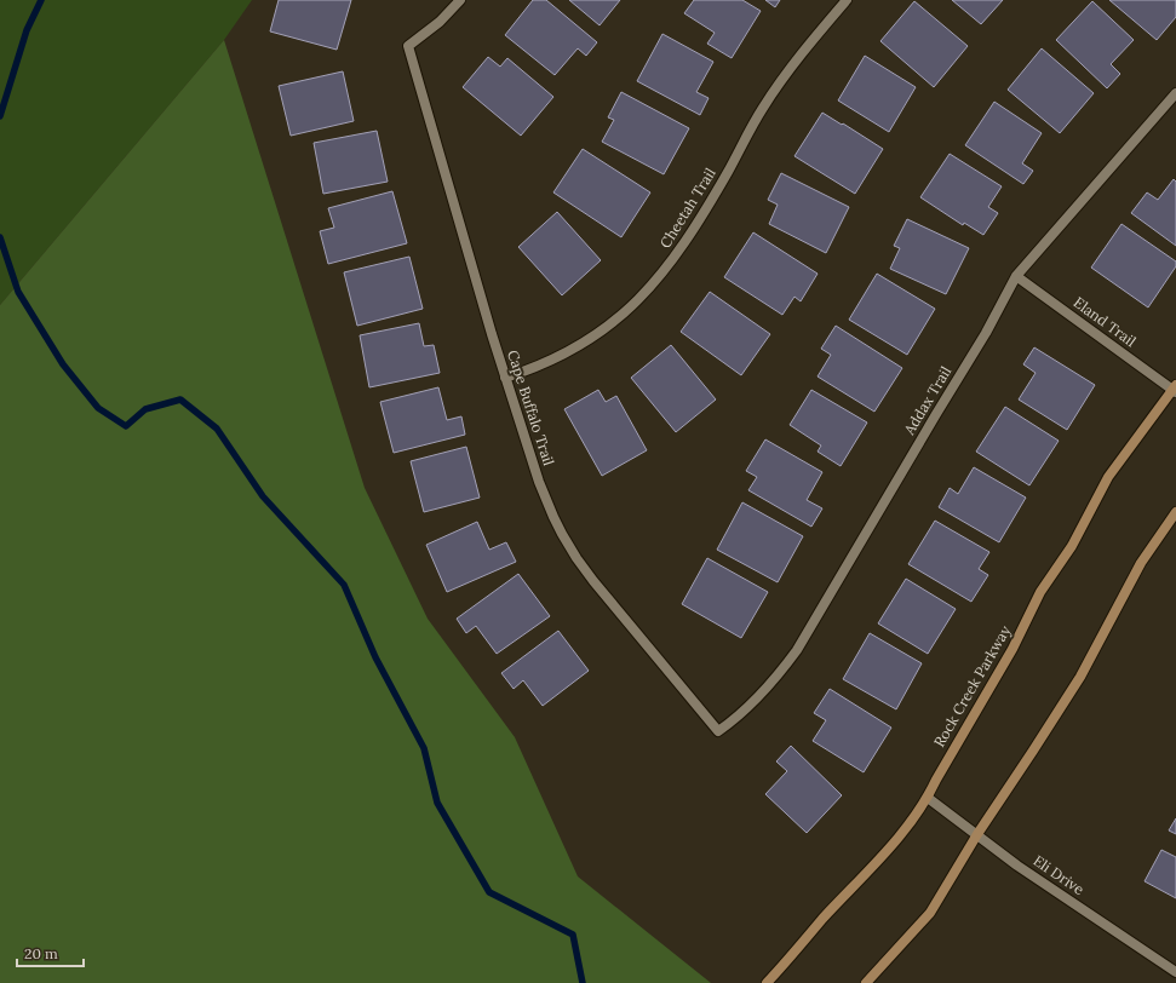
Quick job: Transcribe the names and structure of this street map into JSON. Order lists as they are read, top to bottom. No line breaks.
{"streets":{"street":["Cheetah Trail","Eland Trail","Addax Trail","Cape Buffalo Trail","Rock Creek Parkway","Eli Drive"]},"crossings":[["Cheetah Trail","Cape Buffalo Trail"],["Eland Trail","Addax Trail"],["Eland Trail","Rock Creek Parkway"],["Addax Trail","Cape Buffalo Trail"],["Rock Creek Parkway","Eli Drive"]],"scale_bar":"20 m"}
